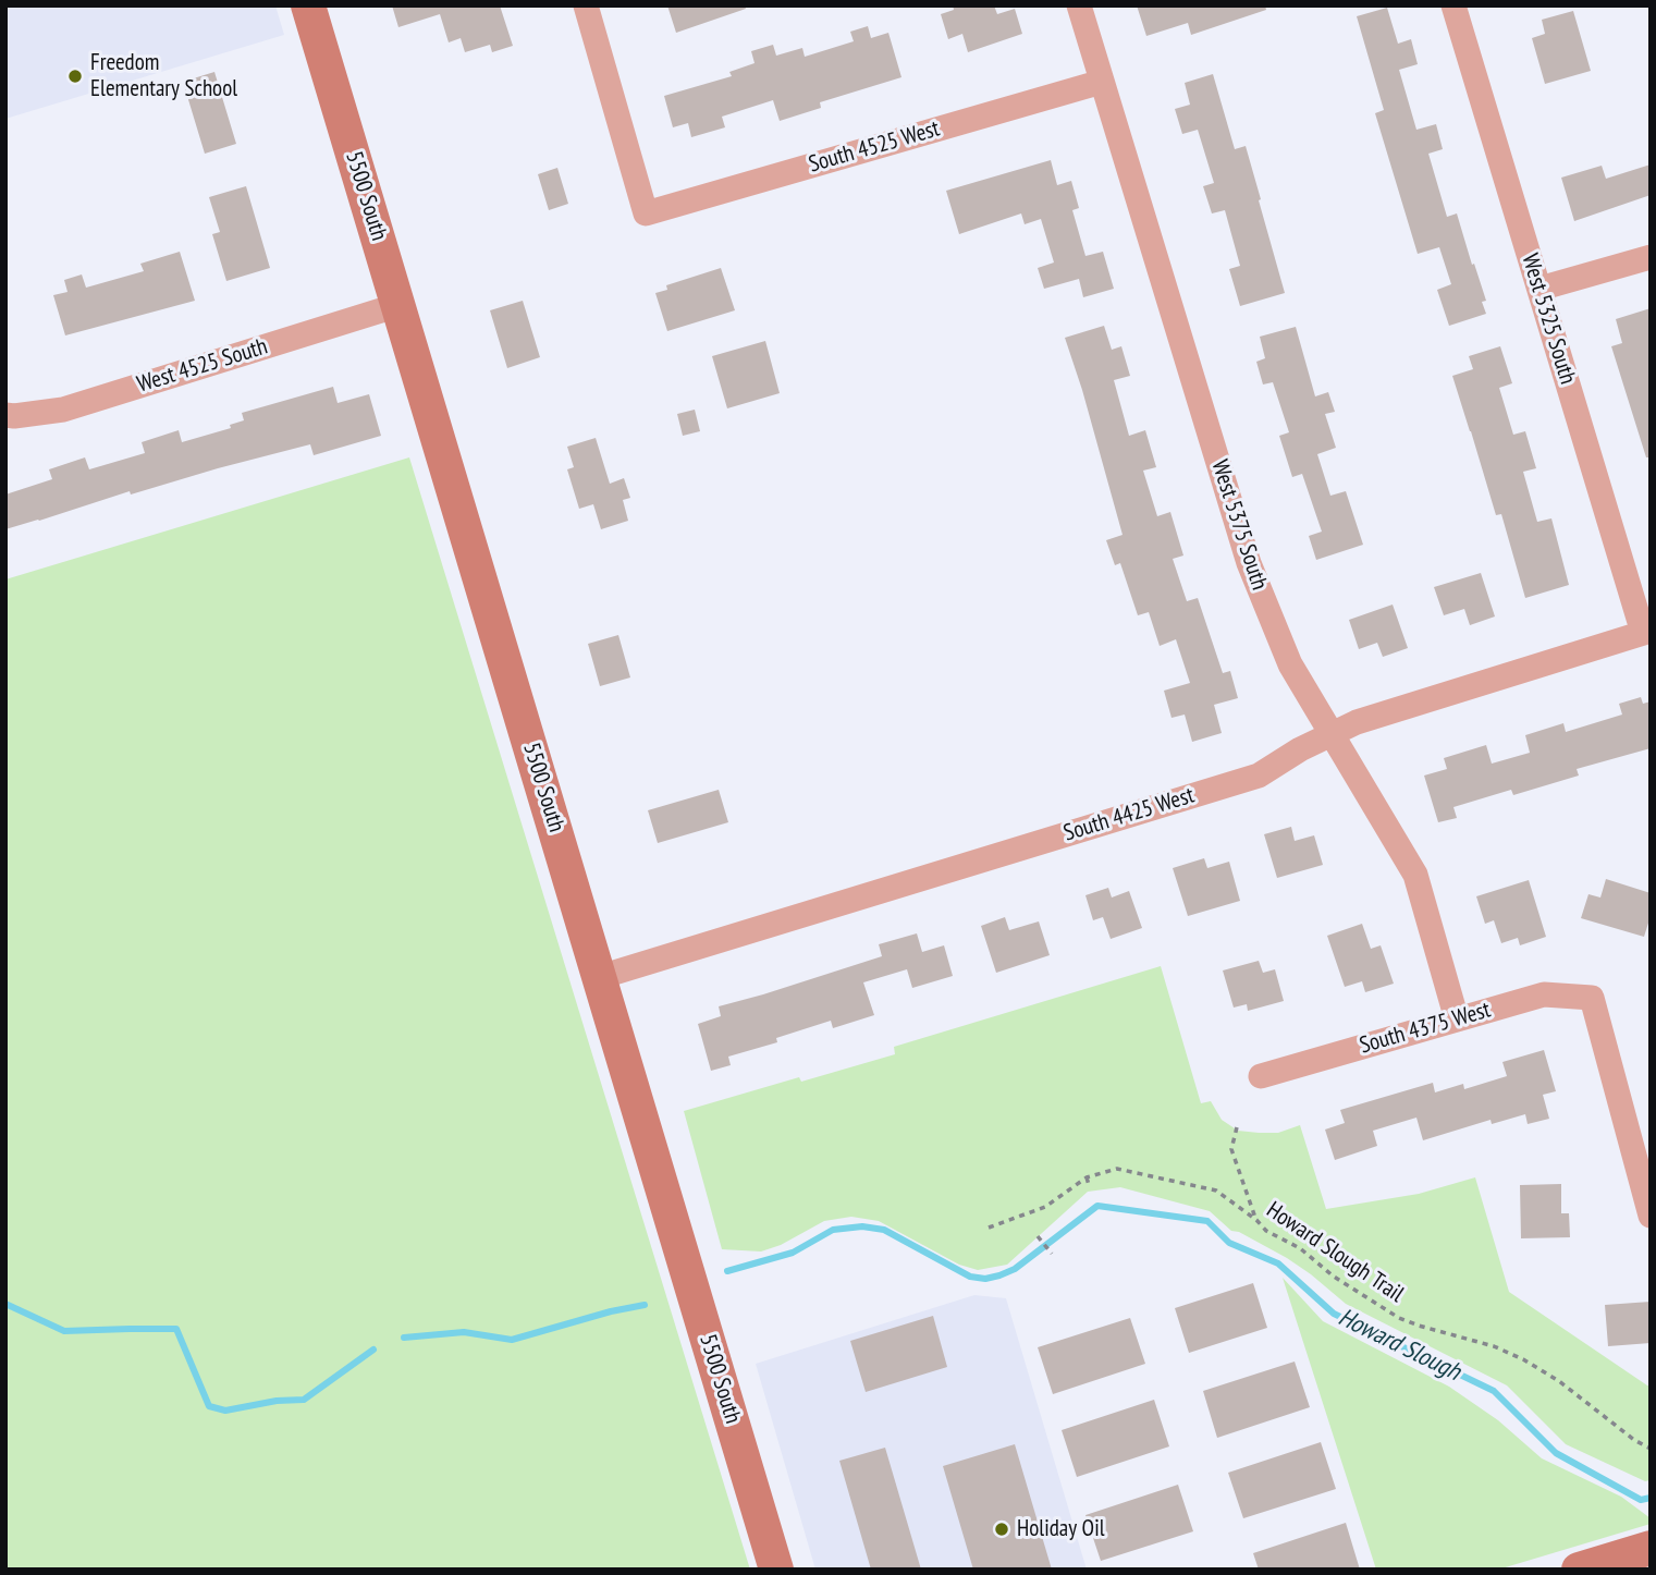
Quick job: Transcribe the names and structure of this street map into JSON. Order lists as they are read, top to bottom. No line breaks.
{"streets":{"main road":["5500 South"],"street":["South 4525 West","West 5325 South","West 4525 South","West 5375 South","South 4425 West","South 4375 West"],"path":["Howard Slough Trail"]},"crossings":[["South 4525 West","West 5375 South"],["5500 South","West 4525 South"],["5500 South","South 4425 West"],["West 5325 South","South 4425 West"],["West 5375 South","South 4425 West"],["West 5375 South","South 4375 West"]],"water":["Howard Slough"],"places":["Freedom Elementary School","Holiday Oil"]}
